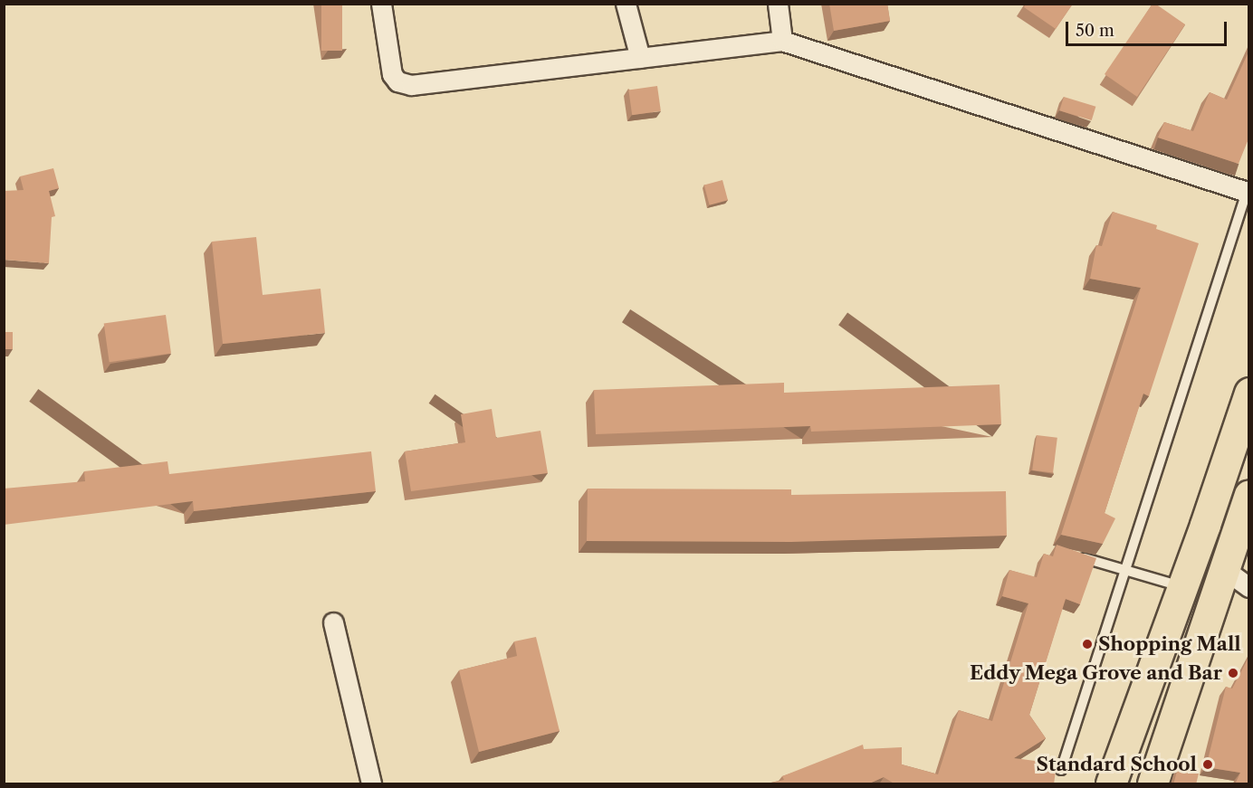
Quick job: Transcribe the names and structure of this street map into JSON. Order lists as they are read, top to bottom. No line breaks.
{"places":["Shopping Mall","Eddy Mega Grove and Bar","Standard School"],"scale_bar":"50 m"}
